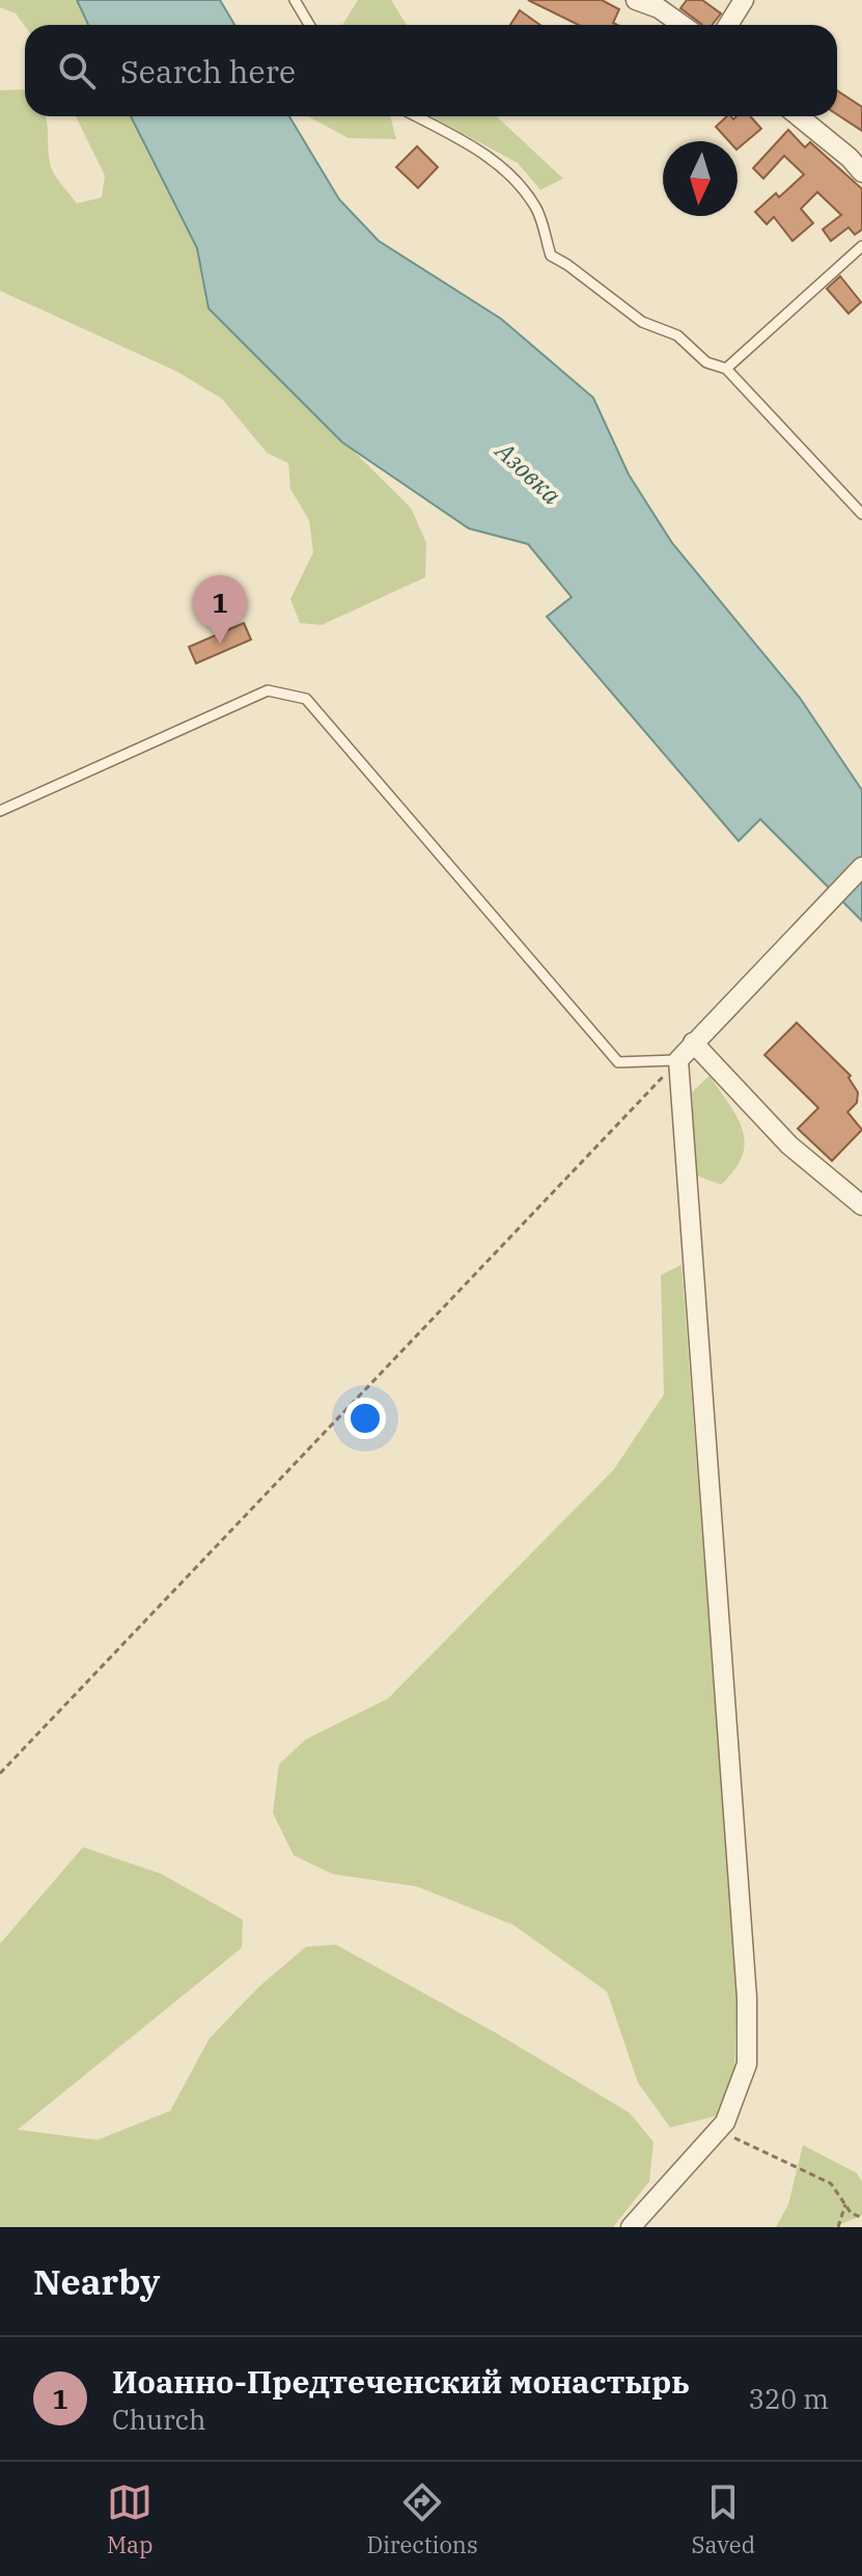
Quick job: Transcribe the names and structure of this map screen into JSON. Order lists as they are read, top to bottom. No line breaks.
{"water":["Азовка"],"north":"bottom","page":{"search":"Search here","pins":"1","heading":"Nearby","list":[{"mark":"1","name":"Иоанно-Предтеченский монастырь","note":"Church","value":"320 m"}],"nav":["Map","Directions","Saved"]}}
